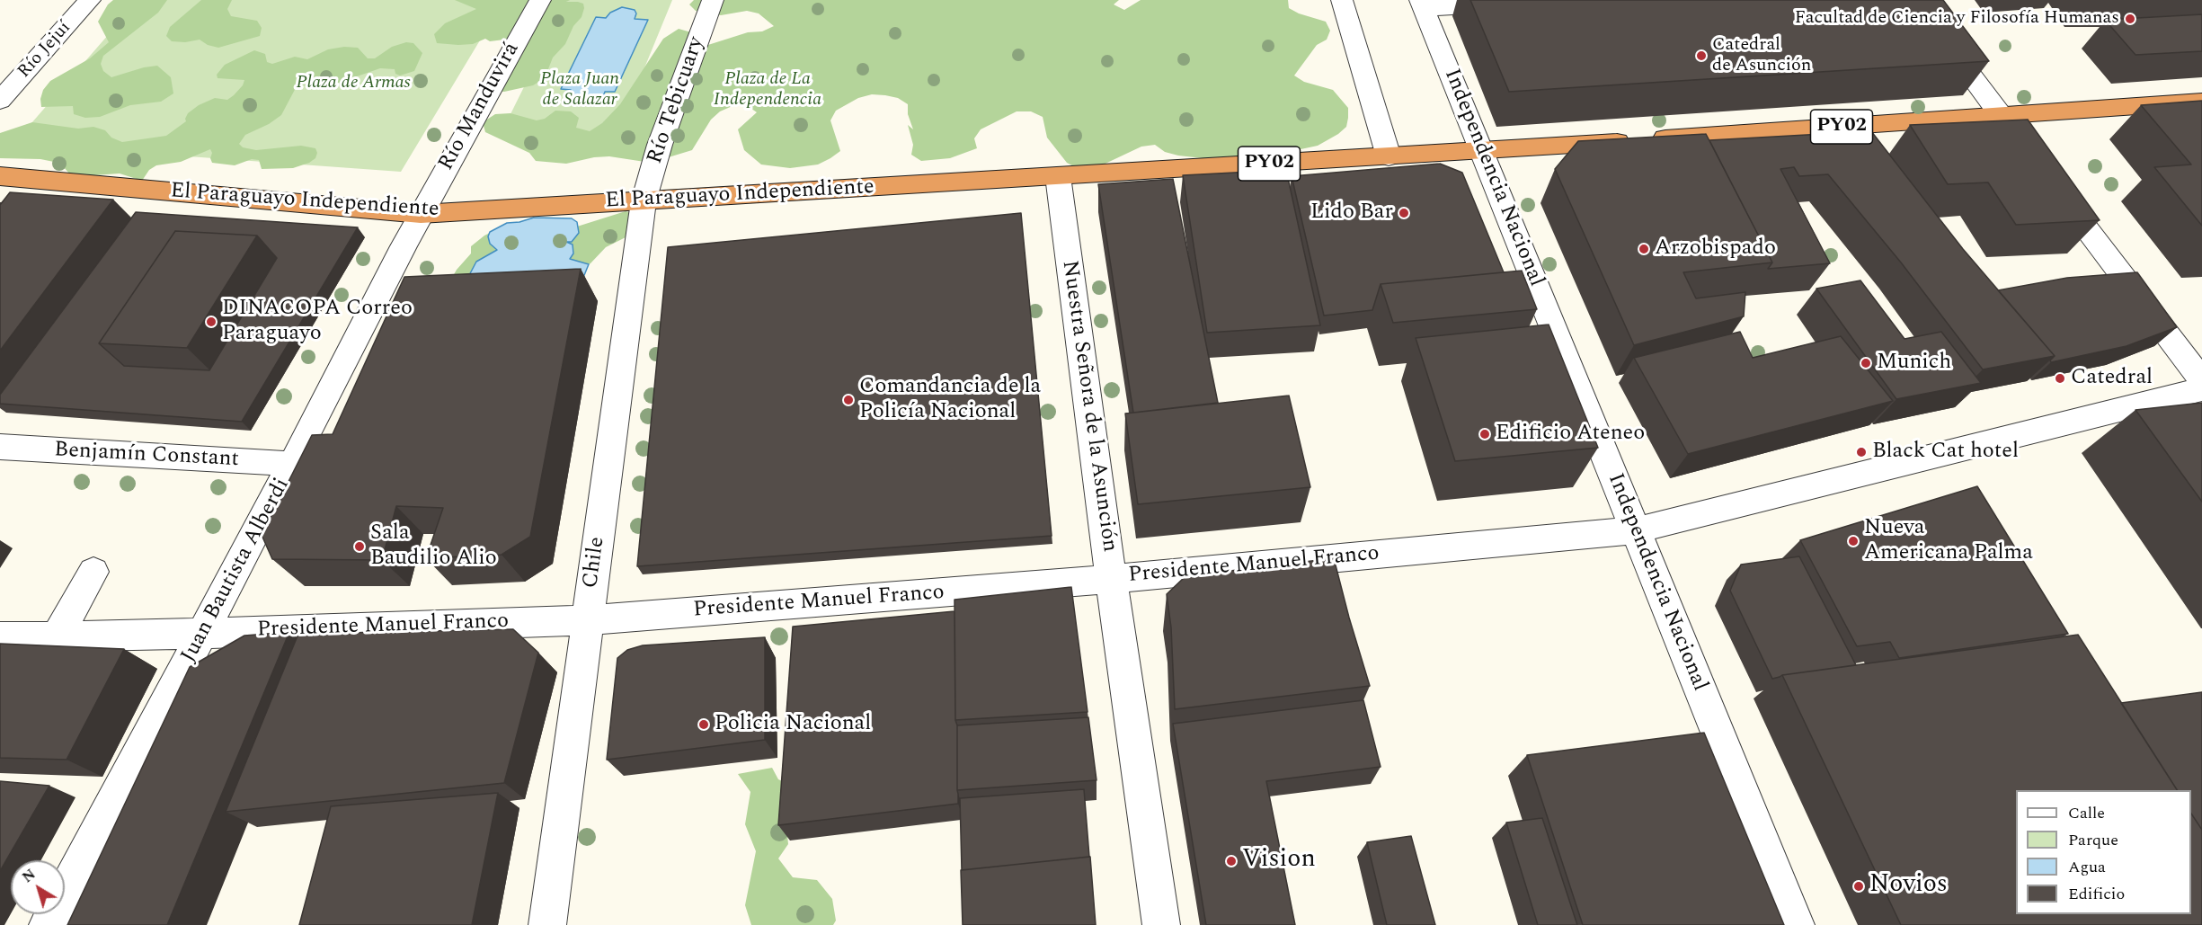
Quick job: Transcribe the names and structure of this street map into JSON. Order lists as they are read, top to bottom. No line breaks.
{"streets":{"highway":["PY02","El Paraguayo Independiente"],"street":["Río Jejuí","Río Tebicuary","Río Manduvirá","Independencia Nacional","Nuestra Señora de la Asunción","Benjamín Constant","Chile","Presidente Manuel Franco","Juan Bautista Alberdi"]},"crossings":[["Río Tebicuary","El Paraguayo Independiente"],["Río Tebicuary","Chile"],["Río Manduvirá","El Paraguayo Independiente"],["Río Manduvirá","Juan Bautista Alberdi"],["PY02","Independencia Nacional"],["PY02","El Paraguayo Independiente"],["Independencia Nacional","El Paraguayo Independiente"],["Independencia Nacional","Presidente Manuel Franco"],["El Paraguayo Independiente","Nuestra Señora de la Asunción"],["El Paraguayo Independiente","Chile"],["El Paraguayo Independiente","Juan Bautista Alberdi"],["Nuestra Señora de la Asunción","Presidente Manuel Franco"],["Benjamín Constant","Juan Bautista Alberdi"],["Chile","Presidente Manuel Franco"],["Presidente Manuel Franco","Juan Bautista Alberdi"]],"parks":["Plaza Juan de Salazar","Plaza de La Independencia","Plaza de Armas"],"places":["Facultad de Ciencia y Filosofía Humanas","Catedral de Asunción","Lido Bar","Arzobispado","DINACOPA Correo Paraguayo","Munich","Catedral","Comandancia de la Policía Nacional","Edificio Ateneo","Black Cat hotel","Nueva Americana Palma","Sala Baudilio Alio","Policia Nacional","Vision","Novios"],"legend":["Calle","Parque","Agua","Edificio"],"north":"top left"}
